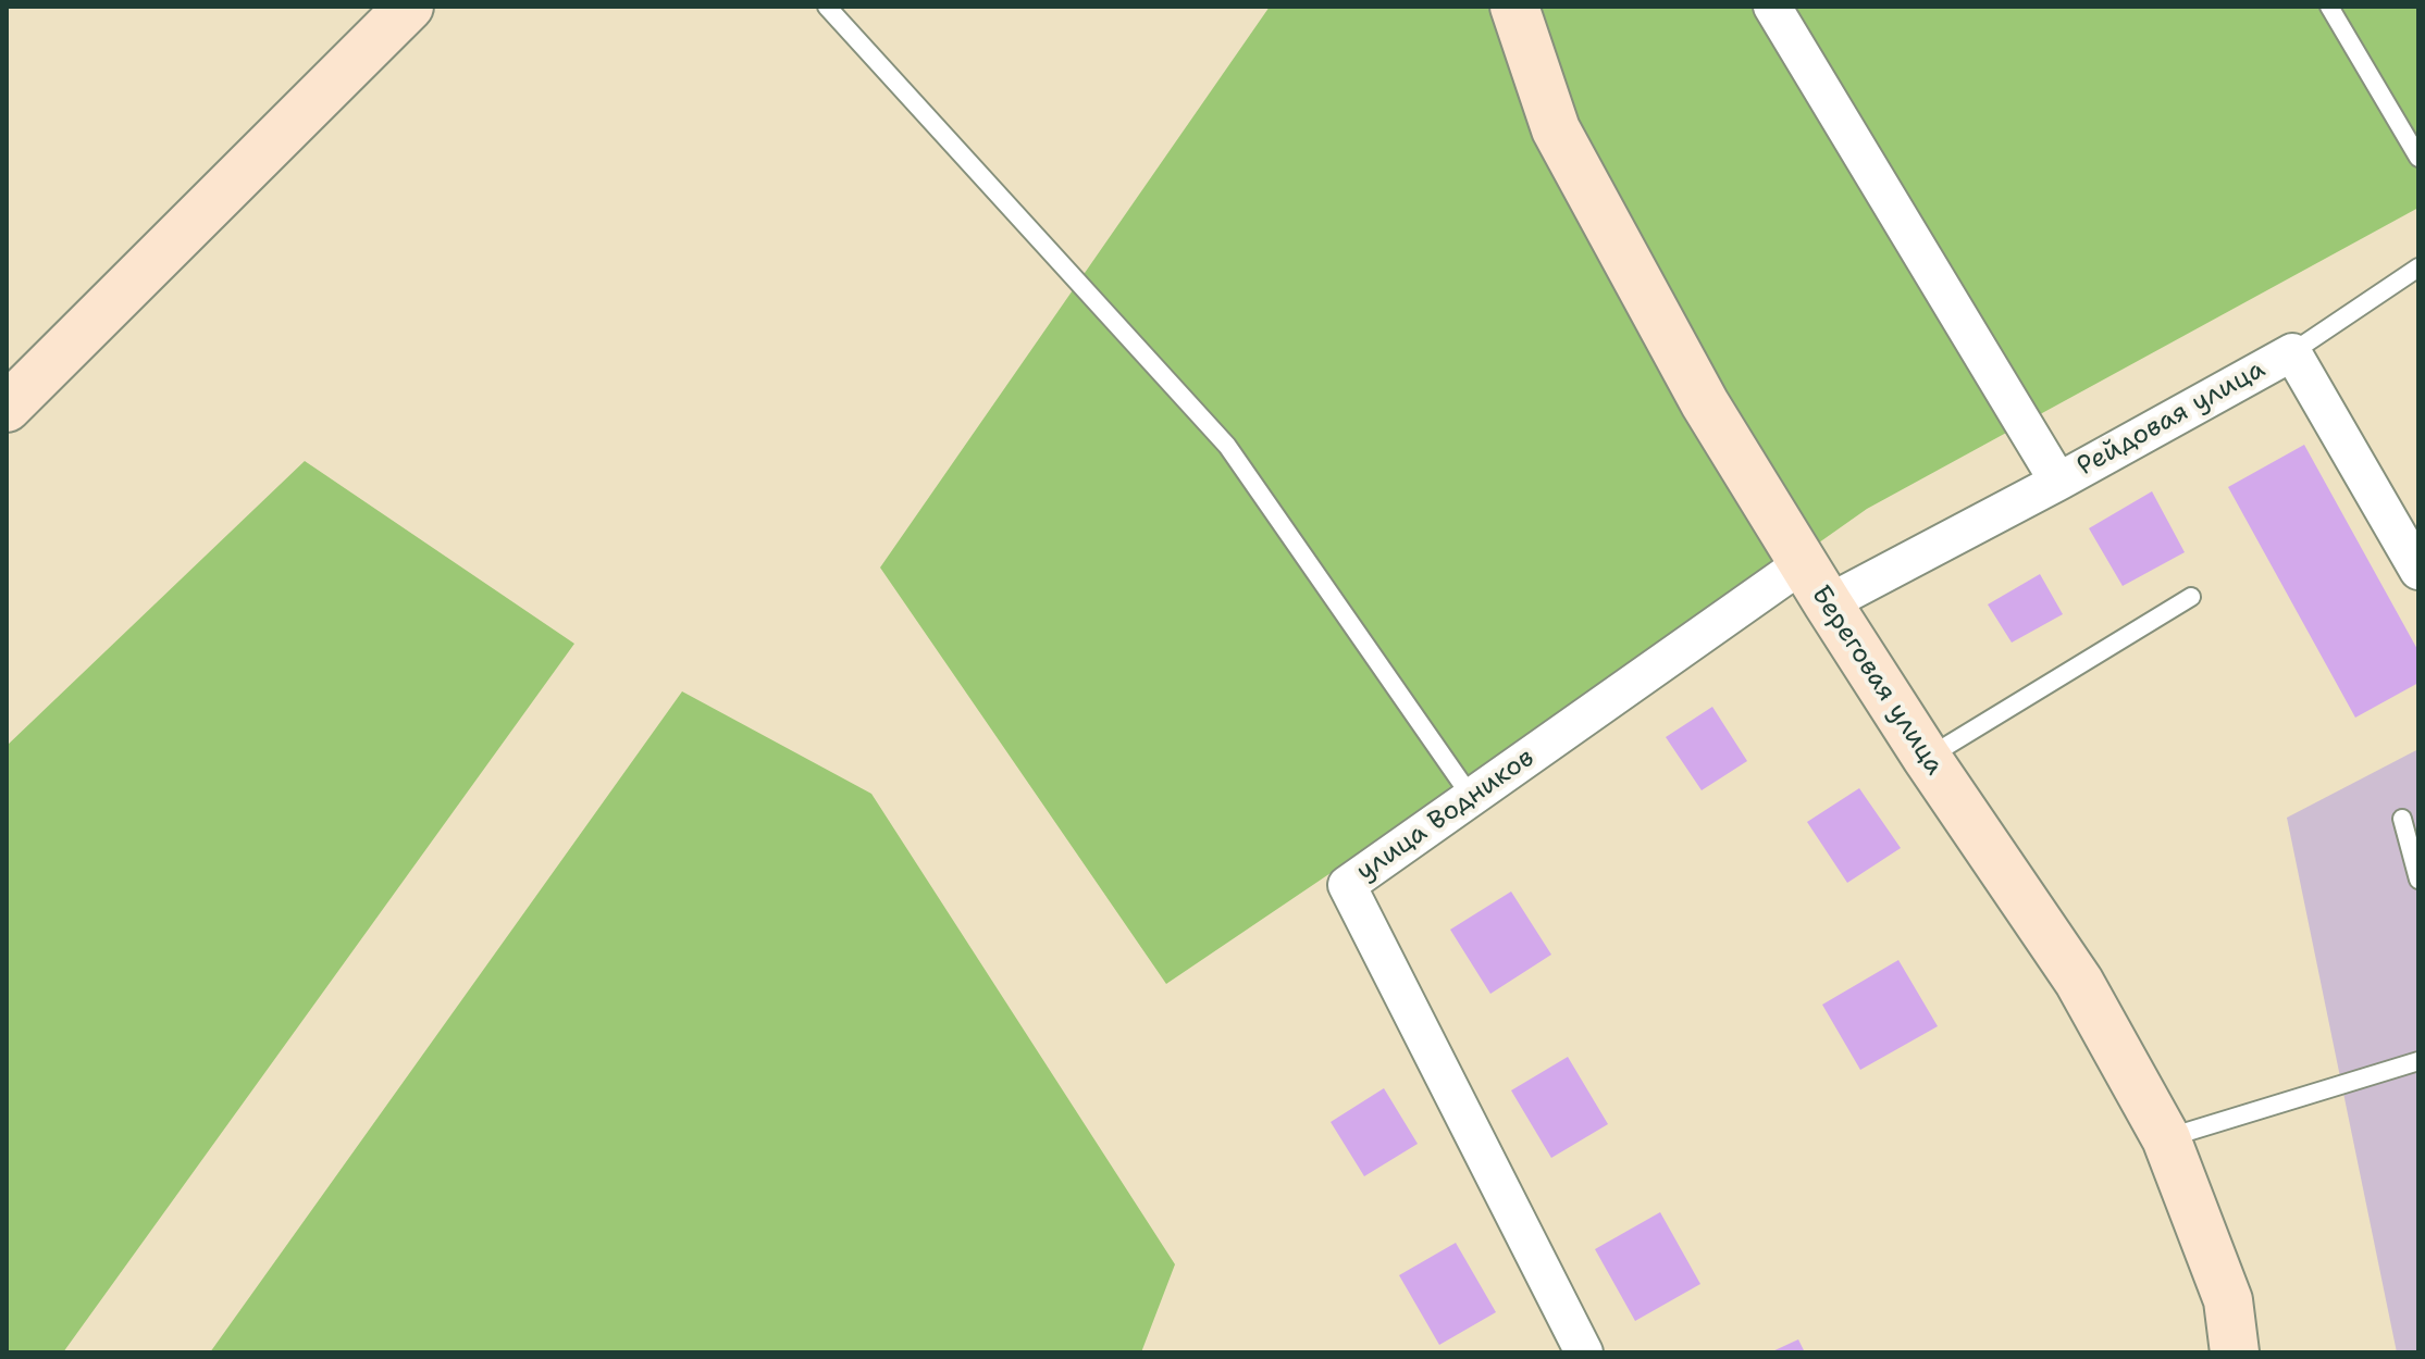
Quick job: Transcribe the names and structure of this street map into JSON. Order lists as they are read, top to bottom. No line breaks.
{"streets":{"street":["Рейдовая улица","Береговая улица","улица Водников"]},"crossings":[["Рейдовая улица","Береговая улица"],["Береговая улица","улица Водников"]]}
